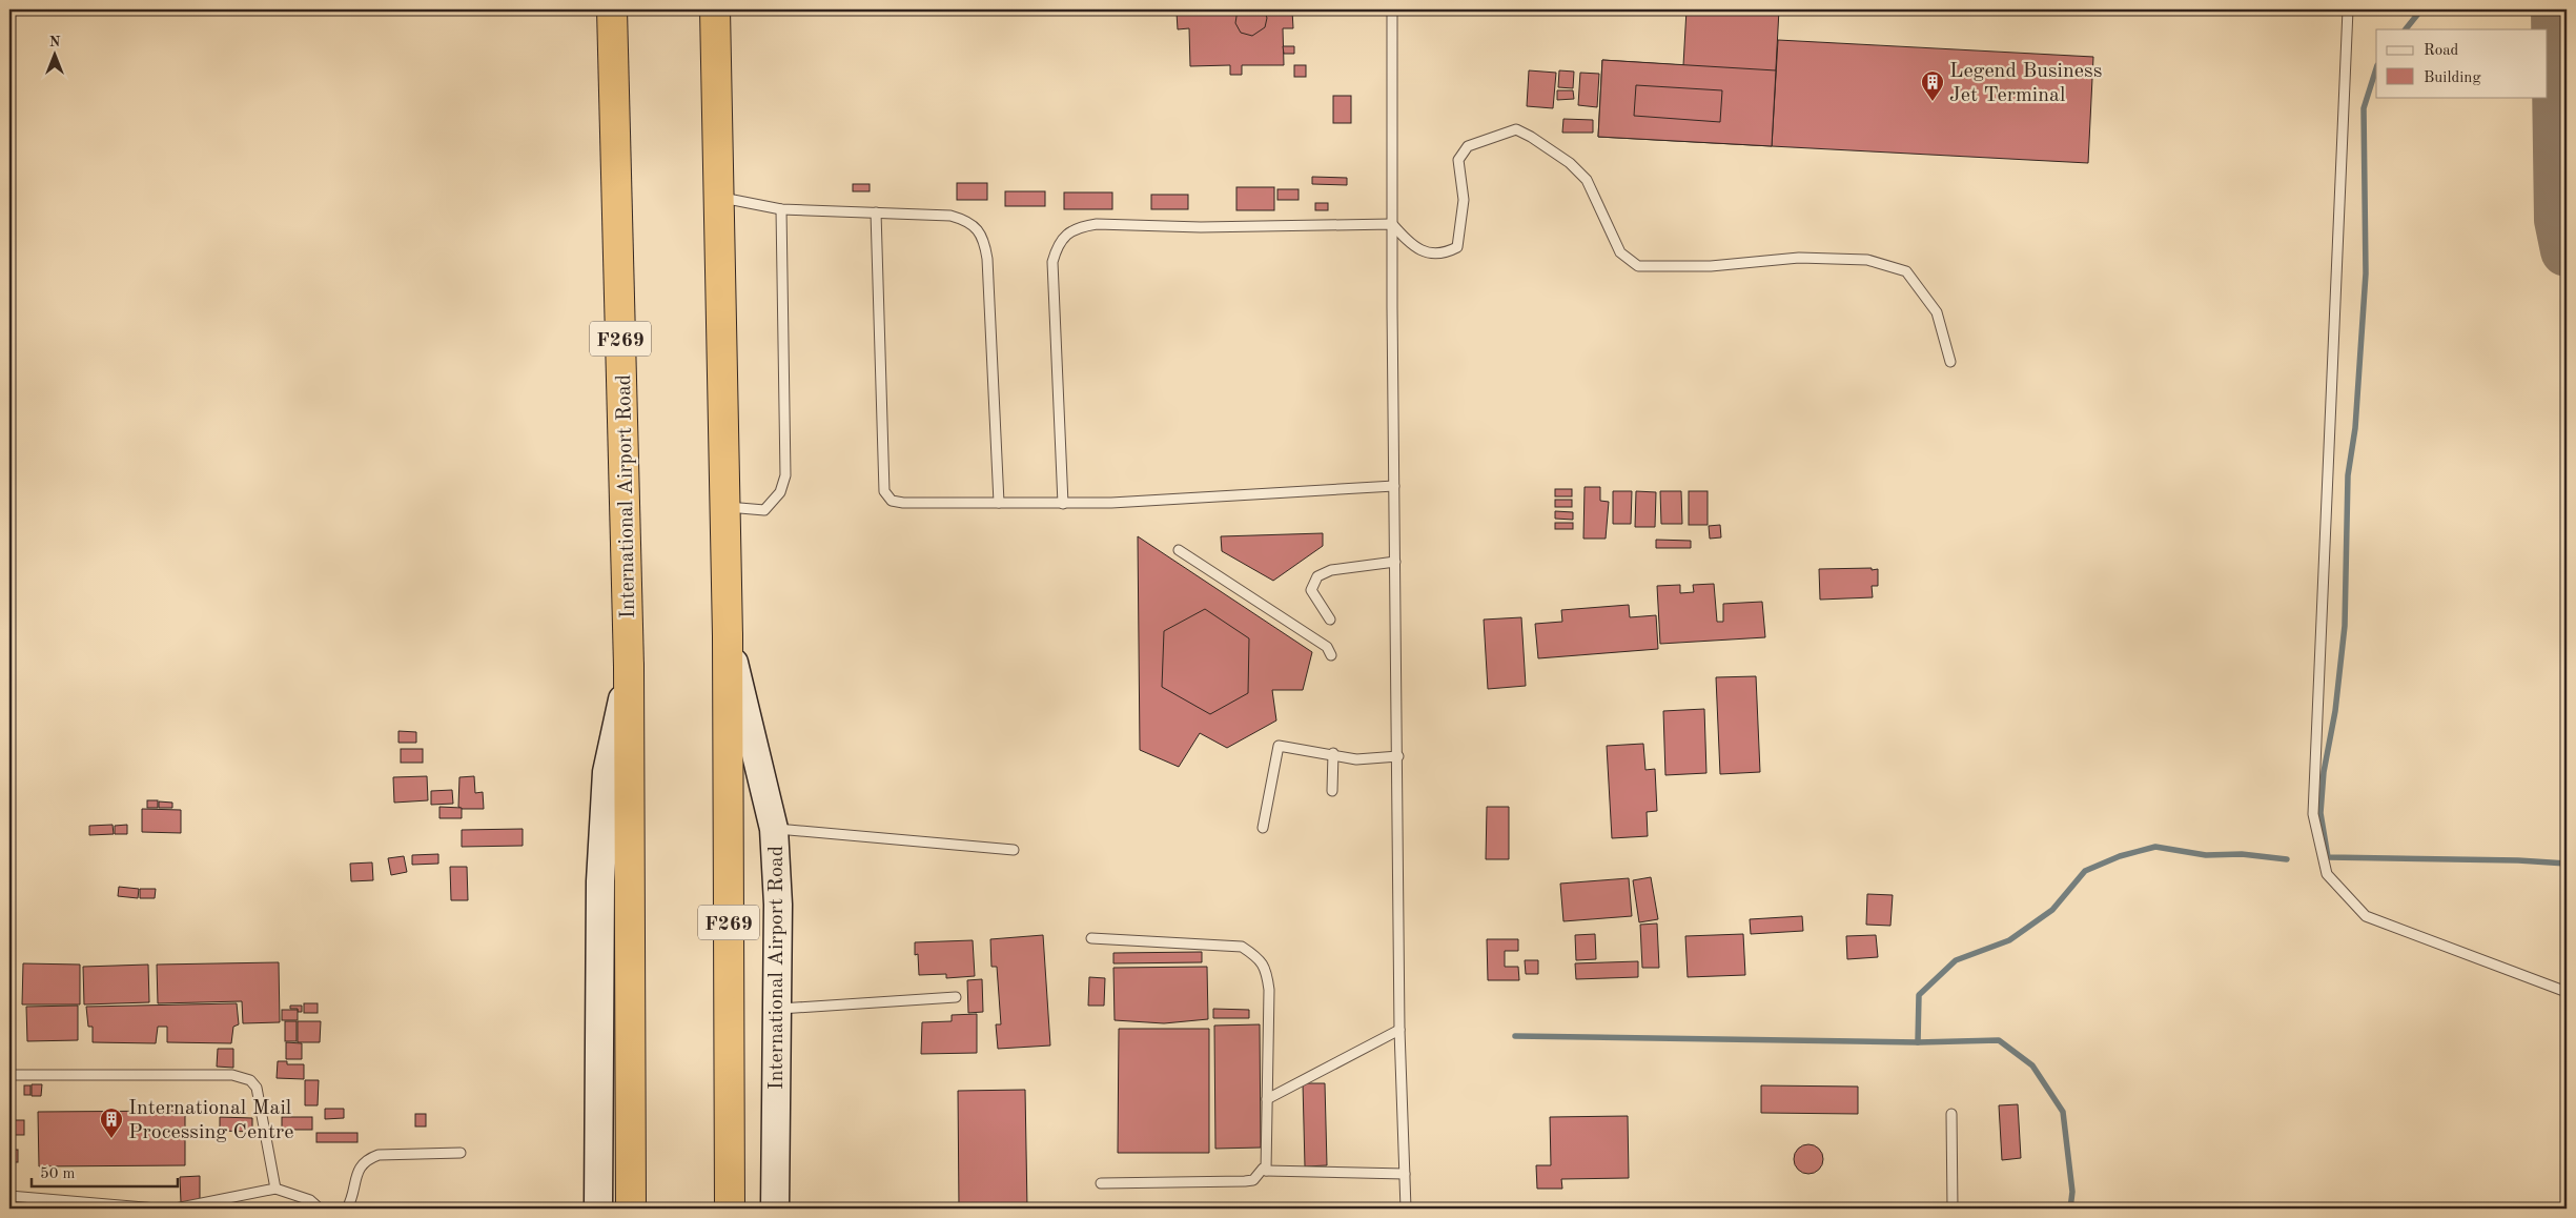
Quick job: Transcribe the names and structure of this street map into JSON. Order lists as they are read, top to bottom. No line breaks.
{"streets":{"highway":["F269","International Airport Road"]},"places":{"building":["Legend Business Jet Terminal","International Mail Processing Centre"]},"legend":["Road","Building"],"scale_bar":"50 m","north":"top"}
